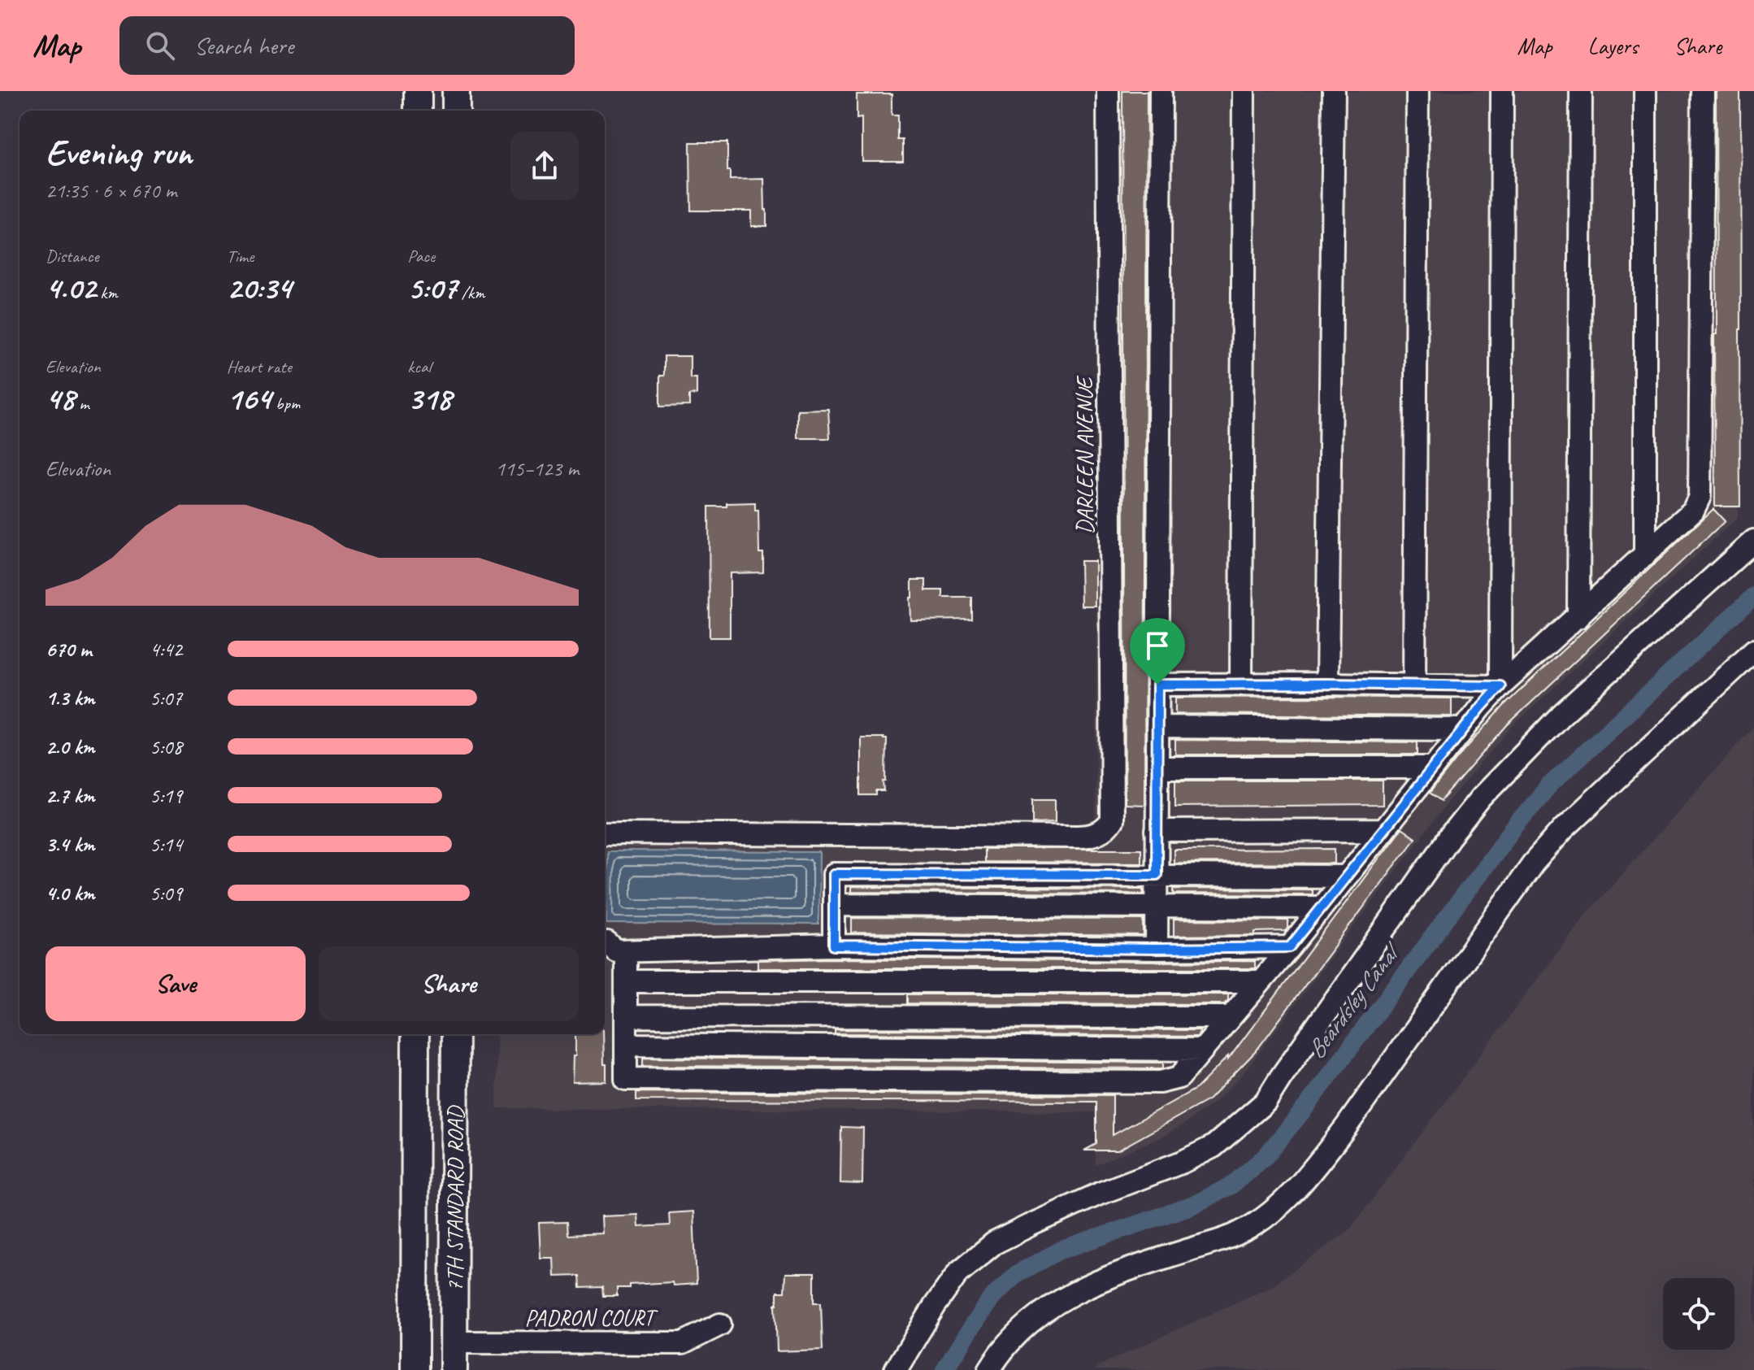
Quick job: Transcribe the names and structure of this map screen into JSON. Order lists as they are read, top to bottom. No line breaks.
{"streets":{"main road":["7TH STANDARD ROAD"],"street":["DARLEEN AVENUE","PADRON COURT"]},"crossings":[["7TH STANDARD ROAD","PADRON COURT"]],"water":["Beardsley Canal"],"page":{"header":"Map","search":"Search here","nav":["Map","Layers","Share"],"heading":["Evening run","21:35 · 6 × 670 m"],"stats":[["Distance","4.02 km"],["Time","20:34"],["Pace","5:07 /km"],["Elevation","48 m"],["Heart rate","164 bpm"],["kcal","318"]],"chart":["Elevation","115–123 m"],"list":[{"name":"670 m","note":"4:42"},{"name":"1.3 km","note":"5:07"},{"name":"2.0 km","note":"5:08"},{"name":"2.7 km","note":"5:19"},{"name":"3.4 km","note":"5:14"},{"name":"4.0 km","note":"5:09"}],"buttons":["Save","Share"]}}
